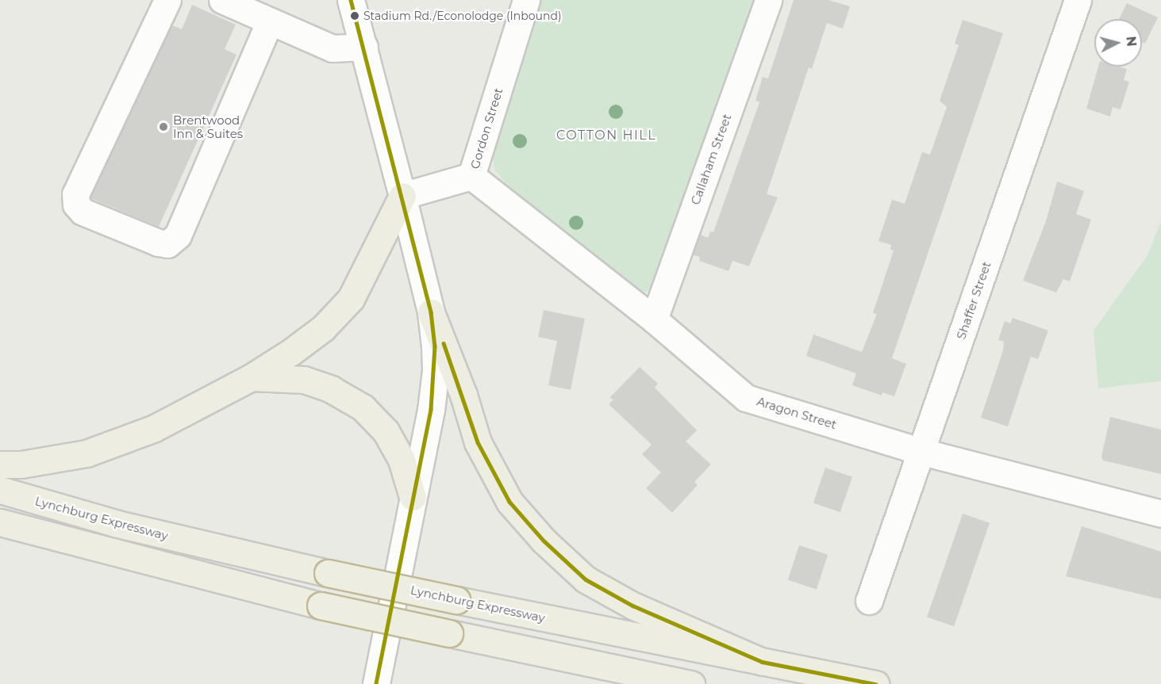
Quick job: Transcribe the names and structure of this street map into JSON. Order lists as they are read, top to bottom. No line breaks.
{"streets":{"highway":["Lynchburg Expressway"],"street":["Gordon Street","Callaham Street","Shaffer Street","Aragon Street"]},"crossings":[["Gordon Street","Aragon Street"],["Callaham Street","Aragon Street"],["Shaffer Street","Aragon Street"]],"districts":["COTTON HILL"],"places":["Stadium Rd./Econolodge (Inbound)","Brentwood Inn & Suites"],"north":"right"}
